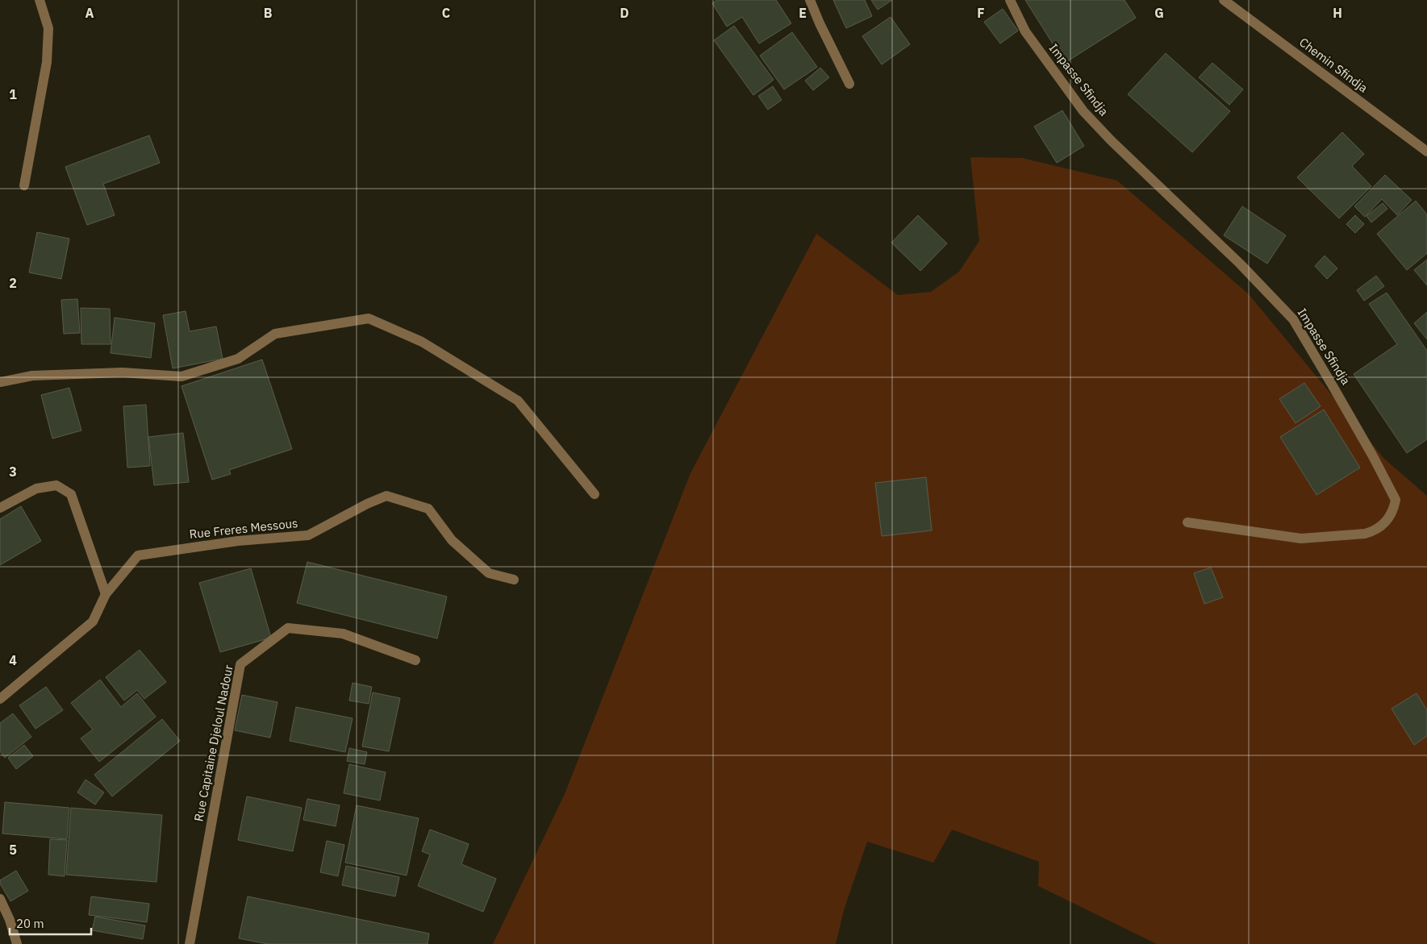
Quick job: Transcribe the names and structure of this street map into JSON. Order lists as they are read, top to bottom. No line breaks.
{"streets":{"street":["Chemin Sfindja","Impasse Sfindja","Rue Freres Messous","Rue Capitaine Djeloul Nadour"]},"scale_bar":"20 m","grid":{"columns":["A","B","C","D","E","F","G","H"],"rows":["1","2","3","4","5"]}}
